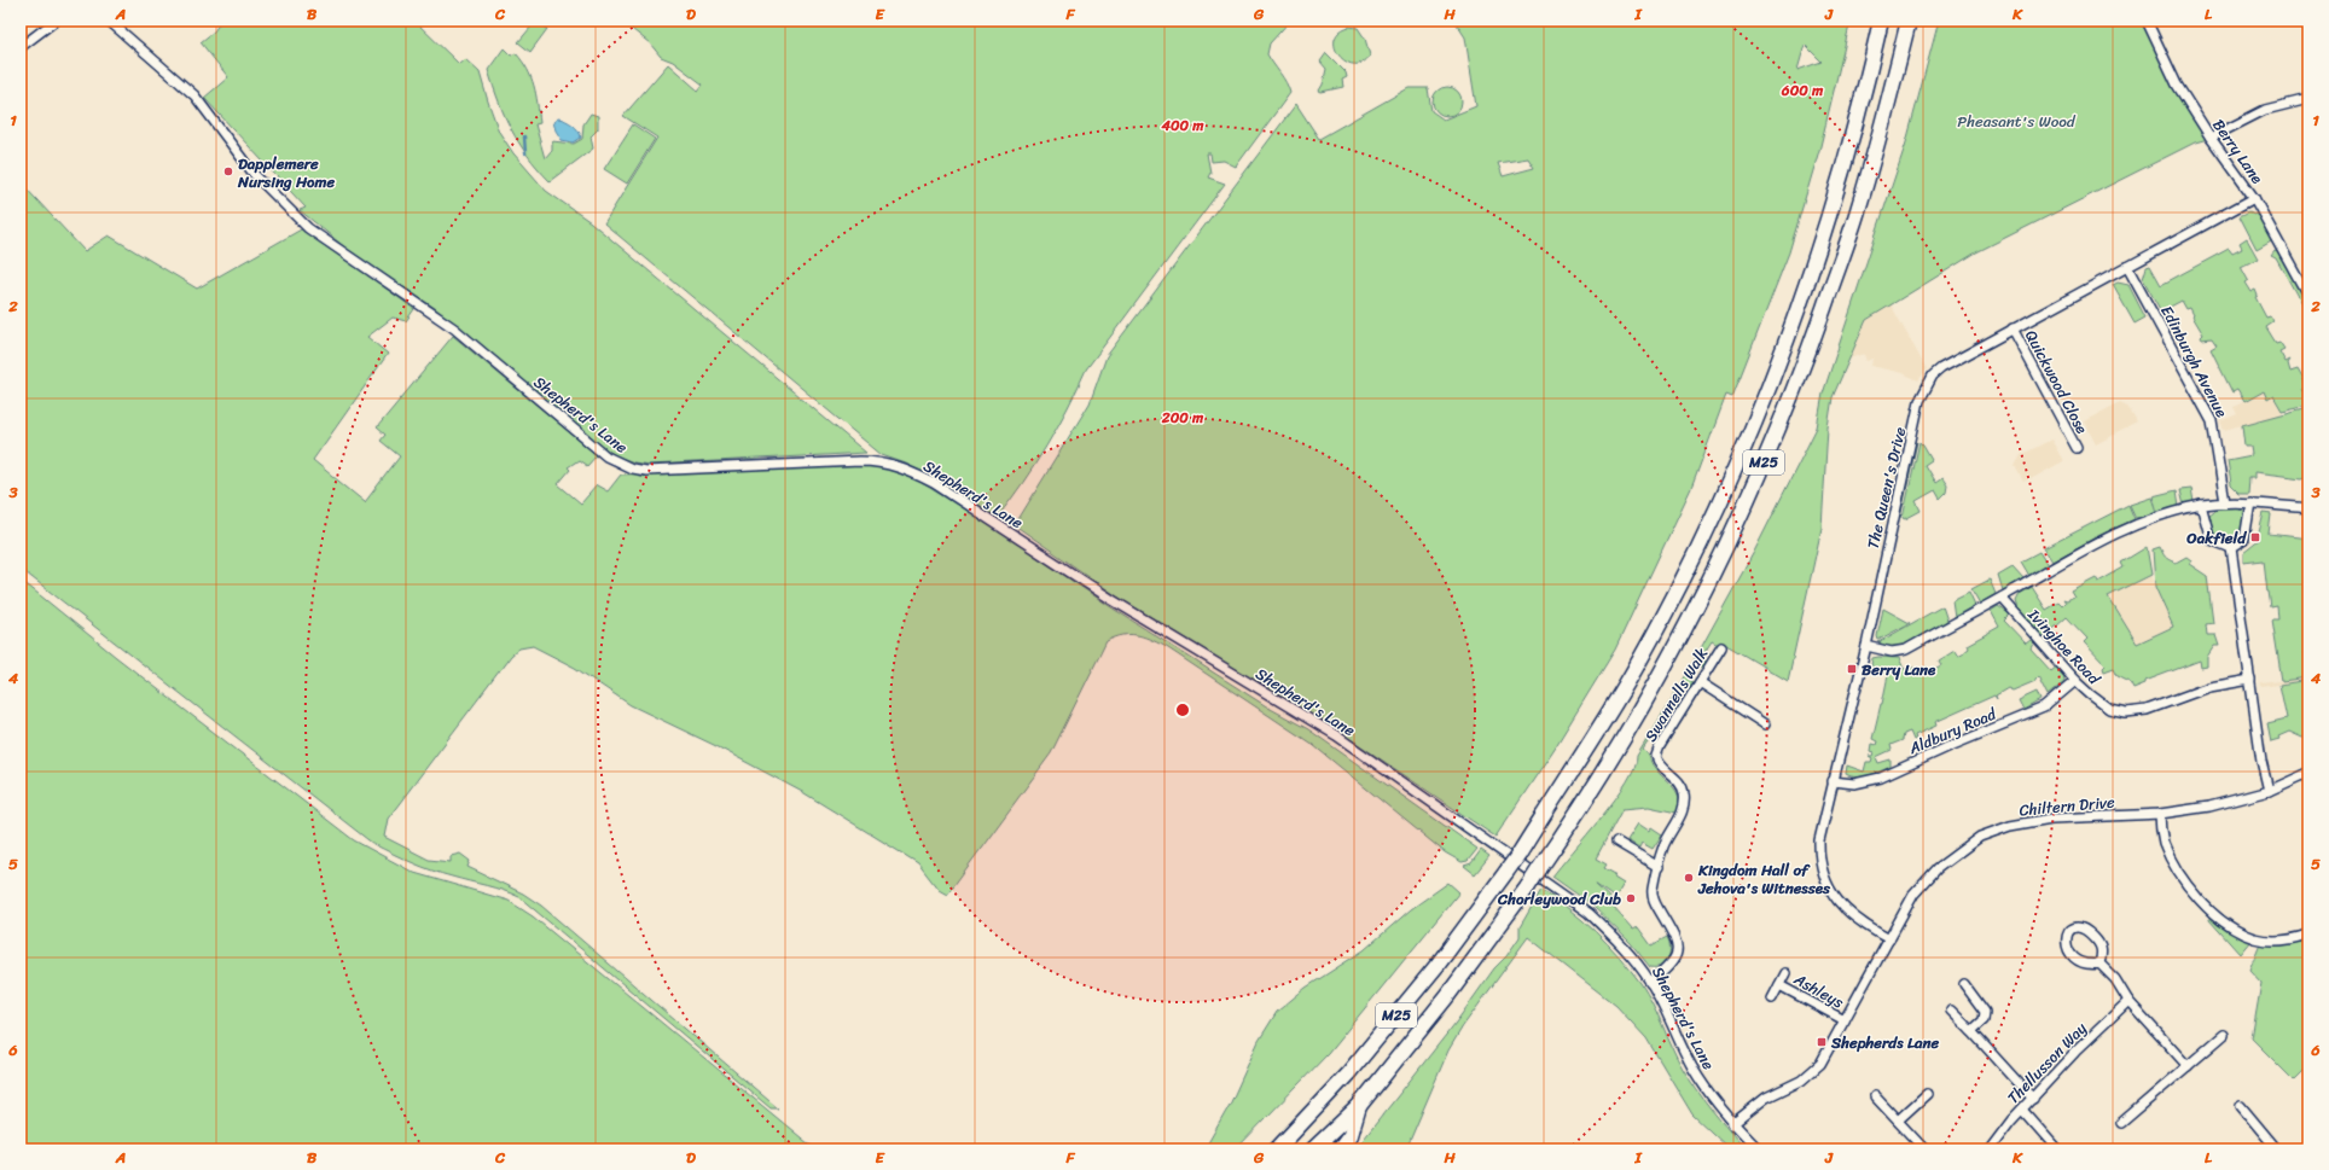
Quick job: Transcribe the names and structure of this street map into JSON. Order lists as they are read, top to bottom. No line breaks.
{"streets":{"highway":["M25"],"street":["Berry Lane","Edinburgh Avenue","Quickwood Close","Shepherd's Lane","The Queen's Drive","Ivinghoe Road","Swannells Walk","Aldbury Road","Chiltern Drive","Ashleys","Thellusson Way"]},"crossings":[["Berry Lane","The Queen's Drive"],["Edinburgh Avenue","The Queen's Drive"],["Quickwood Close","The Queen's Drive"],["Shepherd's Lane","Swannells Walk"],["Shepherd's Lane","Chiltern Drive"],["The Queen's Drive","Aldbury Road"],["The Queen's Drive","Chiltern Drive"],["Ivinghoe Road","Aldbury Road"],["Chiltern Drive","Ashleys"]],"parks":["Pheasant's Wood"],"places":{"other":["Dapplemere Nursing Home","Kingdom Hall of Jehova's Witnesses","Chorleywood Club"],"transit":["Oakfield","Berry Lane","Shepherds Lane"]},"grid":{"columns":["A","B","C","D","E","F","G","H","I","J","K","L"],"rows":["1","2","3","4","5","6"]},"rings":["600 m","400 m","200 m"]}
